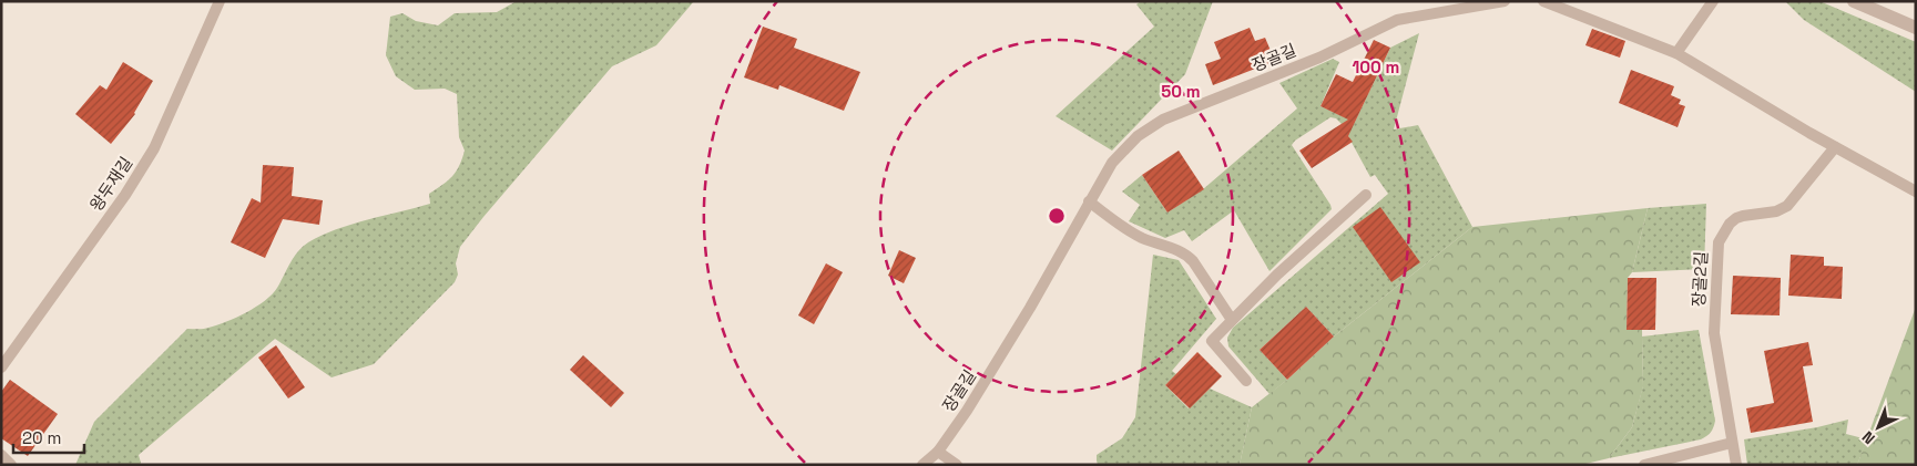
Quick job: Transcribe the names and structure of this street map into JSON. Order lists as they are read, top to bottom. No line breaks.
{"streets":{"lane":["장골길","왕두재길","장골2길"]},"scale_bar":"20 m","north":"bottom left","rings":["100 m","50 m"]}
